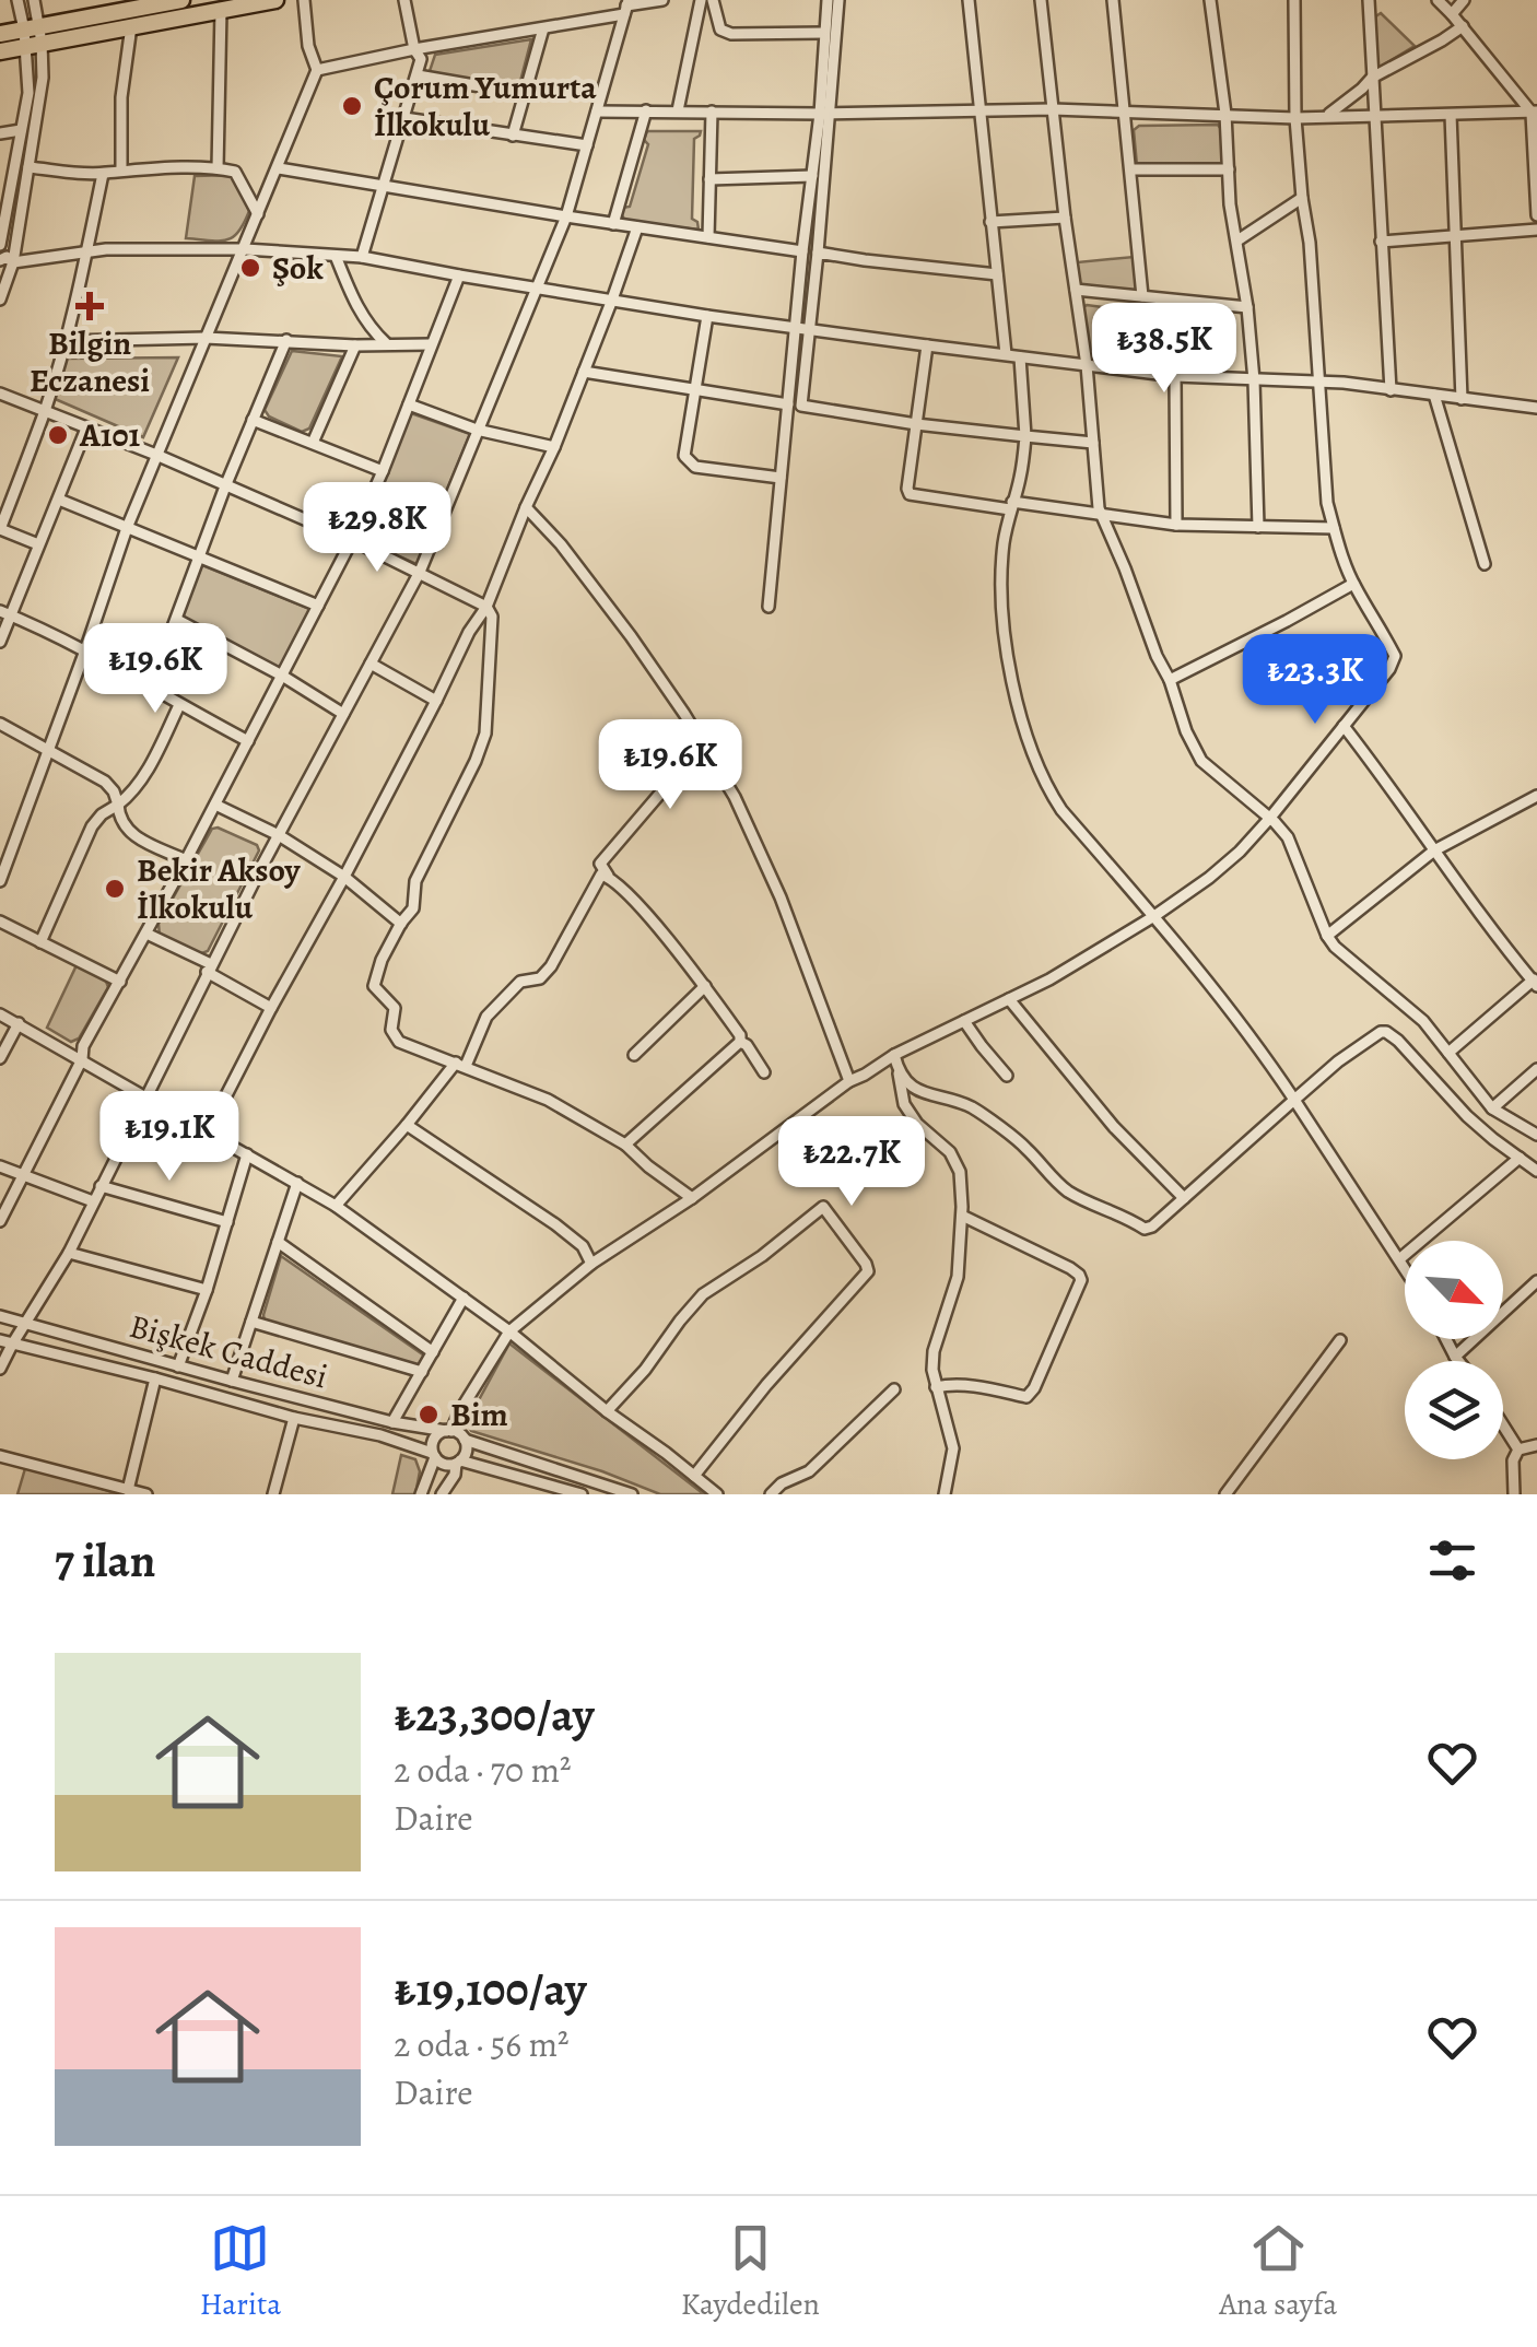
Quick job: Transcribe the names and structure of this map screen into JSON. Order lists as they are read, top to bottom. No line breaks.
{"streets":{"street":["Bişkek Caddesi"]},"places":{"other":["Çorum Yumurta İlkokulu","Şok","A101","Bekir Aksoy İlkokulu","Bim"],"health":["Bilgin Eczanesi"]},"north":"bottom right","page":{"price":["₺38.5K","₺29.8K","₺19.6K","₺23.3K","₺19.6K","₺19.1K","₺22.7K"],"heading":"7 ilan","list":[{"name":"₺23,300/ay","note":"2 oda · 70 m² · Daire"},{"name":"₺19,100/ay","note":"2 oda · 56 m² · Daire"}],"tabs":["Harita","Kaydedilen","Ana sayfa"]}}
